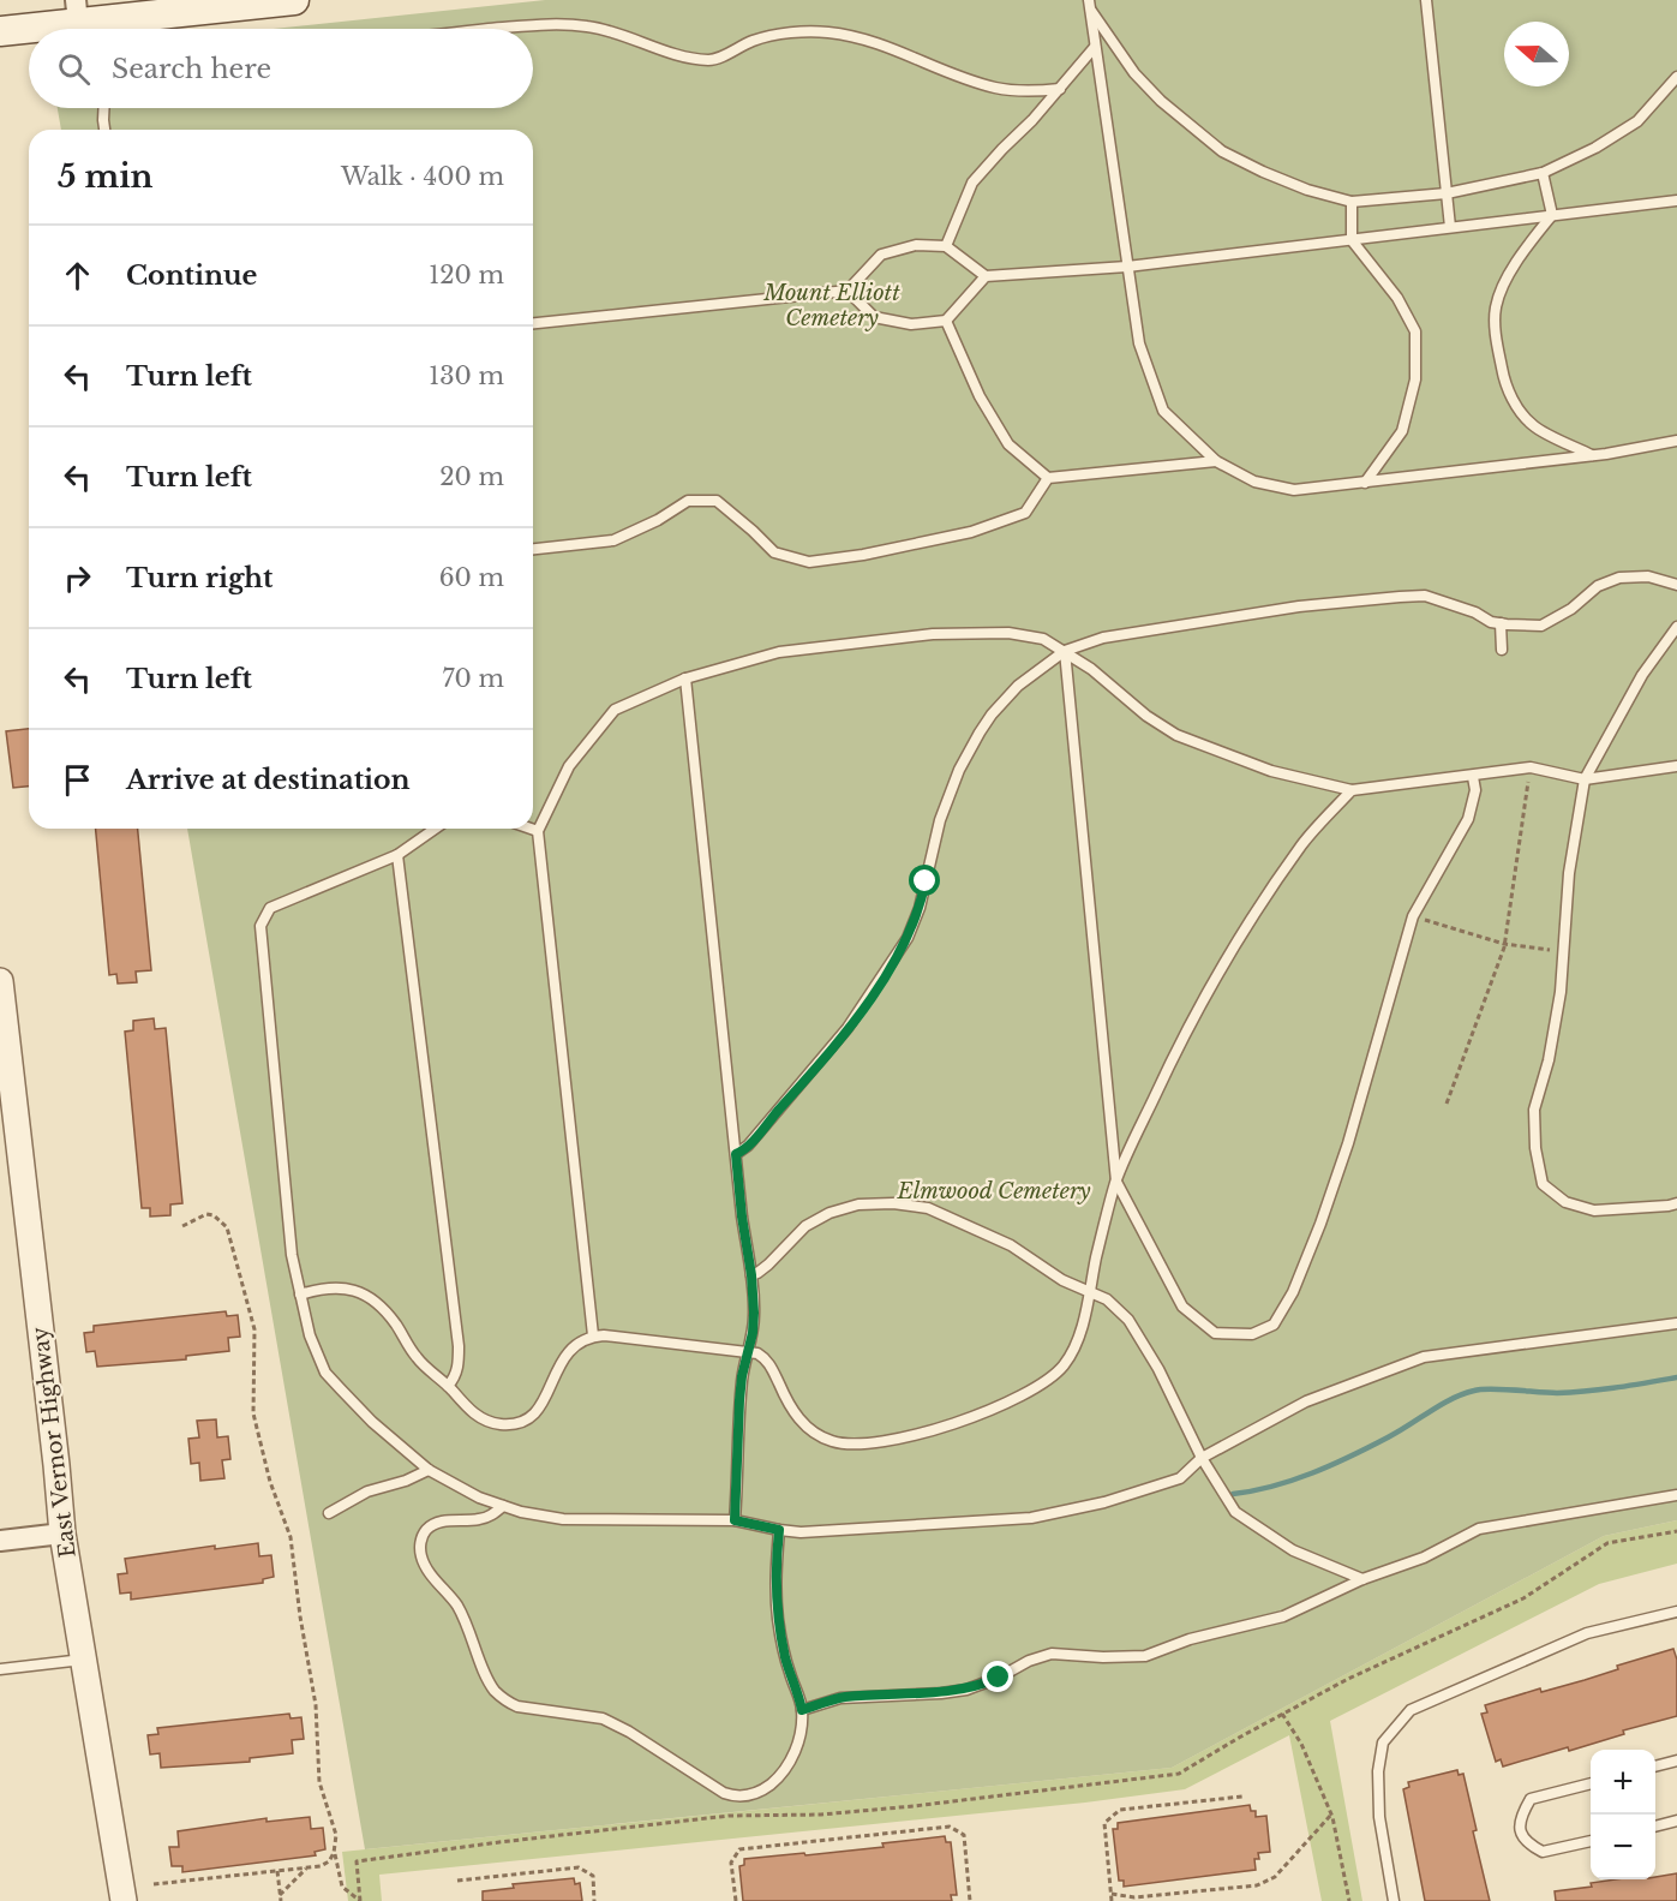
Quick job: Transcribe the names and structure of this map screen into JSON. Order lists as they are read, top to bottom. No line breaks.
{"streets":{"street":["East Vernor Highway"]},"parks":["Mount Elliott Cemetery","Elmwood Cemetery"],"north":"left","page":{"search":"Search here","heading":["5 min","Walk · 400 m"],"list":[["Continue","120 m"],["Turn left","130 m"],["Turn left","20 m"],["Turn right","60 m"],["Turn left","70 m"],"Arrive at destination"],"map_buttons":["+","−"]}}
